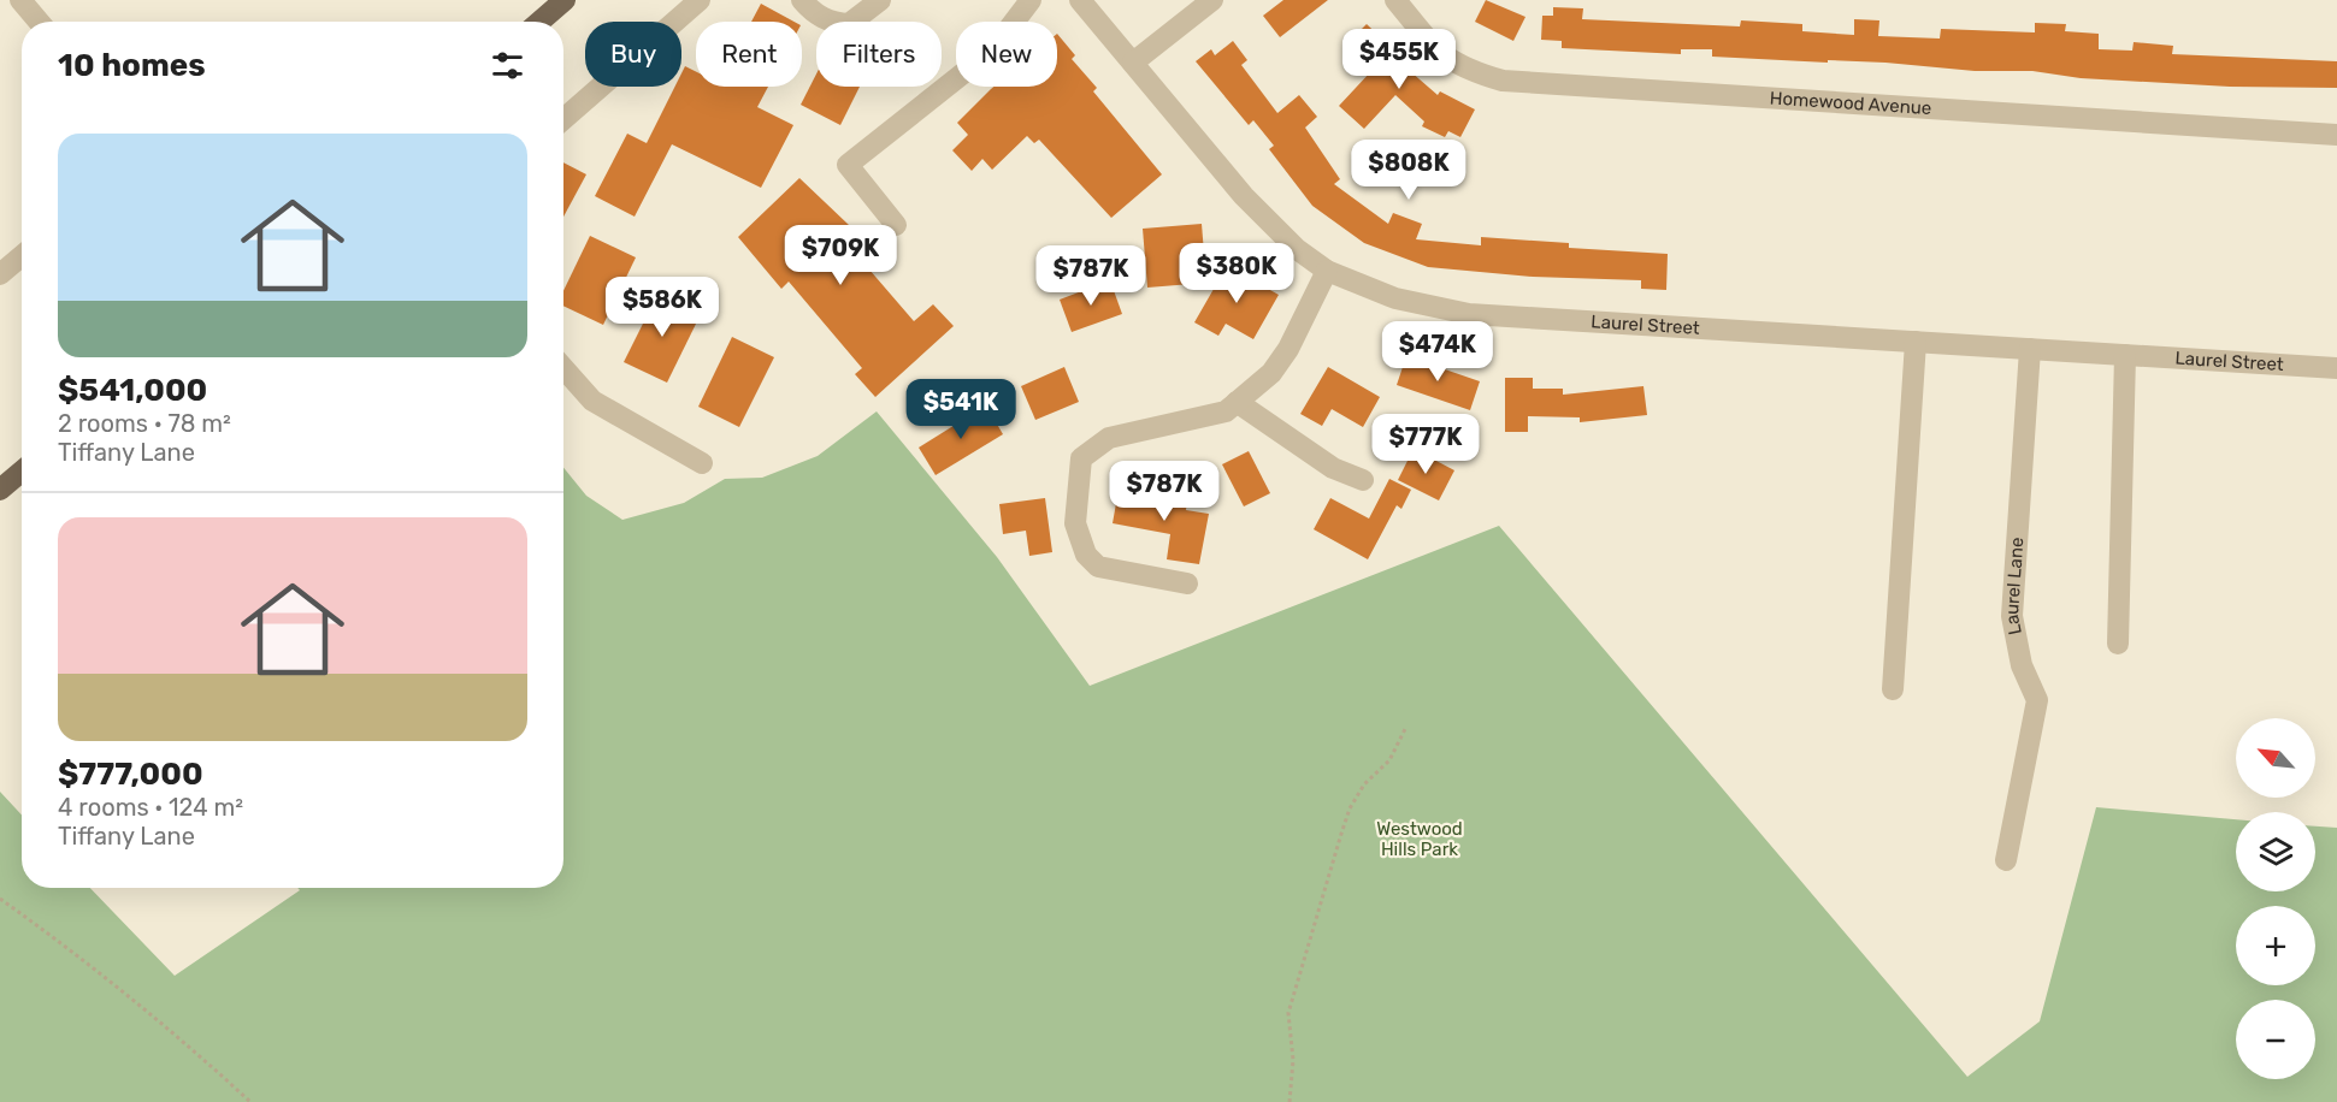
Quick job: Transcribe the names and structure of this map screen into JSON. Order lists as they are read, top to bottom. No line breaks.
{"streets":{"street":["Homewood Avenue","Laurel Street","Laurel Lane"]},"crossings":[["Laurel Street","Laurel Lane"]],"parks":["Westwood Hills Park"],"north":"top left","page":{"chip":["Buy","Rent","Filters","New"],"heading":"10 homes","price":["$455K","$808K","$709K","$380K","$787K","$586K","$474K","$541K","$777K","$787K"],"list":[{"name":"$541,000","note":"2 rooms · 78 m² · Tiffany Lane"},{"name":"$777,000","note":"4 rooms · 124 m² · Tiffany Lane"}],"map_buttons":["+","−"]}}
